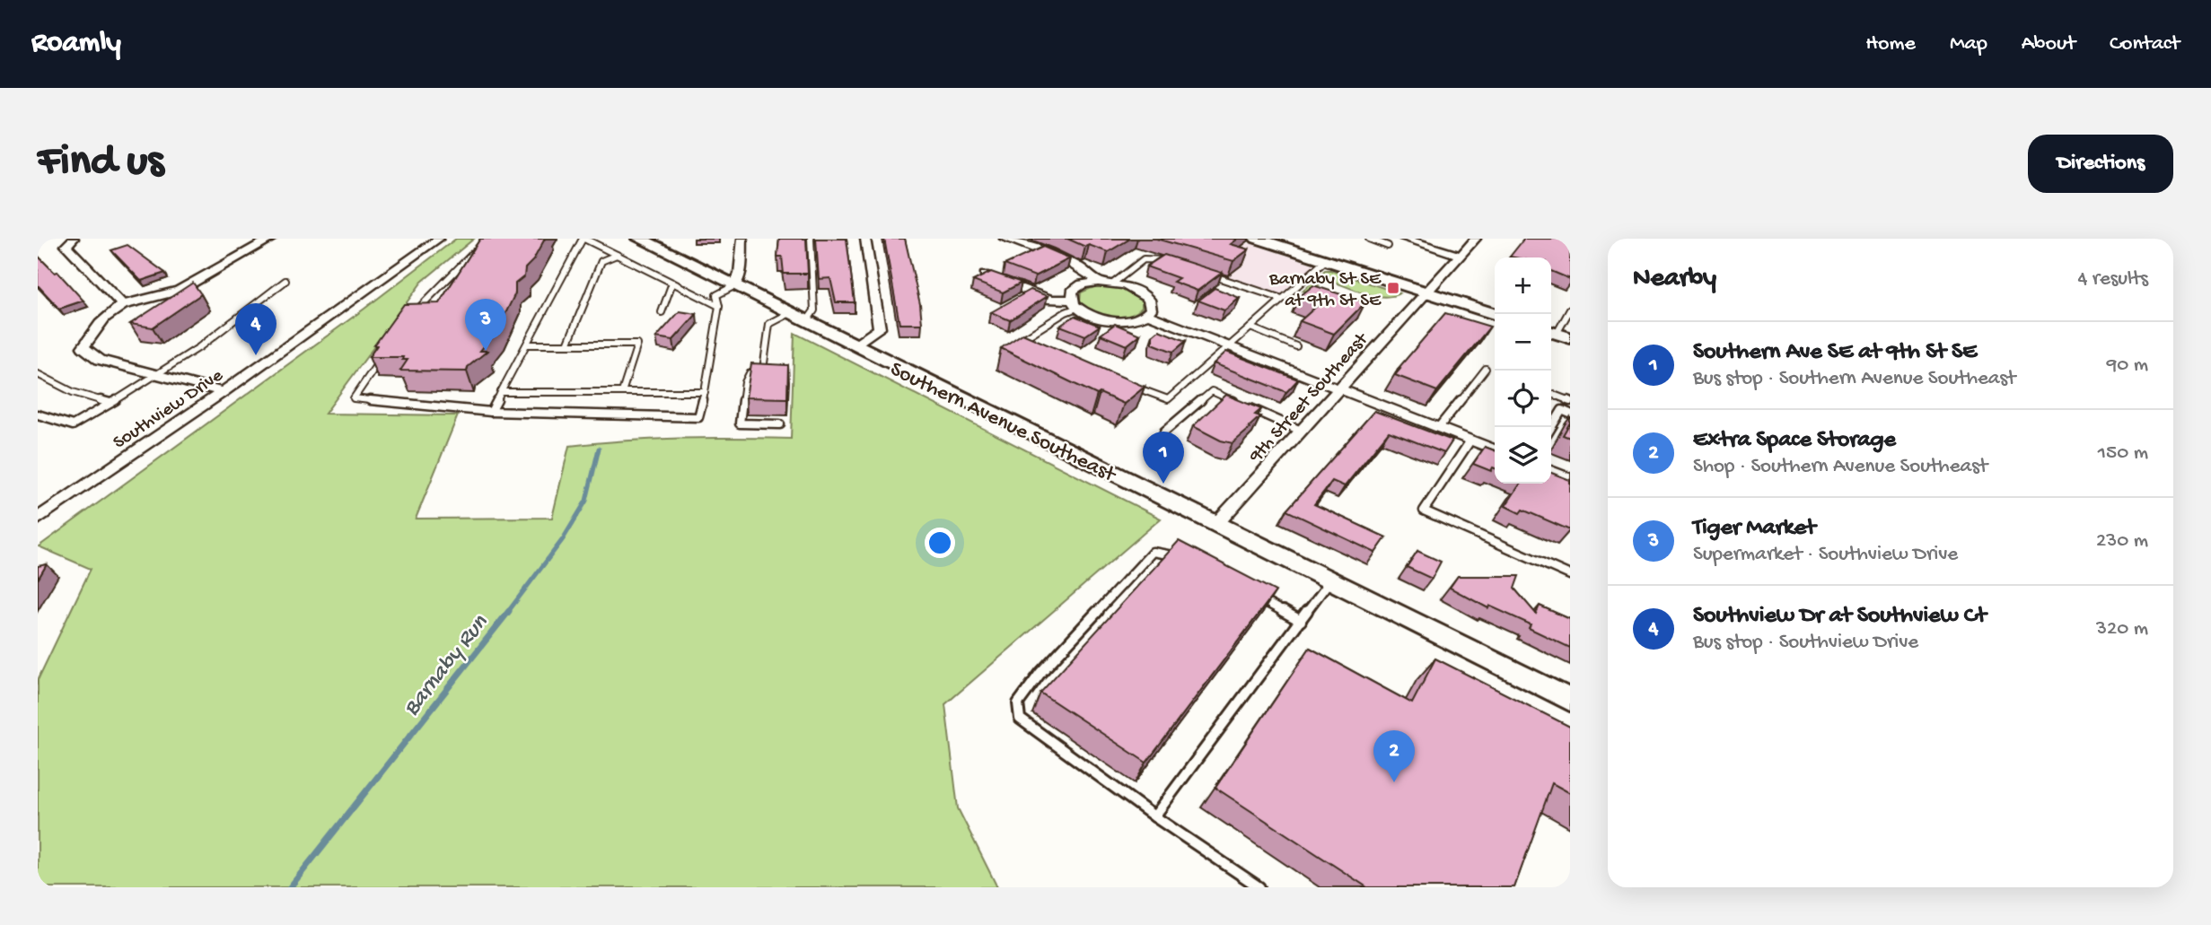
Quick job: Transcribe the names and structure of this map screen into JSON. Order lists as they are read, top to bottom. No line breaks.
{"streets":{"main road":["Southern Avenue Southeast"],"street":["9th Street Southeast","Southview Drive"]},"crossings":[["9th Street Southeast","Southern Avenue Southeast"]],"water":["Barnaby Run"],"places":{"transit":["Barnaby St SE at 9th St SE"]},"page":{"header":"Roamly","nav":["Home","Map","About","Contact"],"buttons":"Directions","title":"Find us","heading":["Nearby","4 results"],"map_buttons":["+","−"],"pins":["3","4","1","2"],"list":[{"mark":"1","name":"Southern Ave SE at 9th St SE","note":"Bus stop · Southern Avenue Southeast","value":"90 m"},{"mark":"2","name":"Extra Space Storage","note":"Shop · Southern Avenue Southeast","value":"150 m"},{"mark":"3","name":"Tiger Market","note":"Supermarket · Southview Drive","value":"230 m"},{"mark":"4","name":"Southview Dr at Southview Ct","note":"Bus stop · Southview Drive","value":"320 m"}]}}
